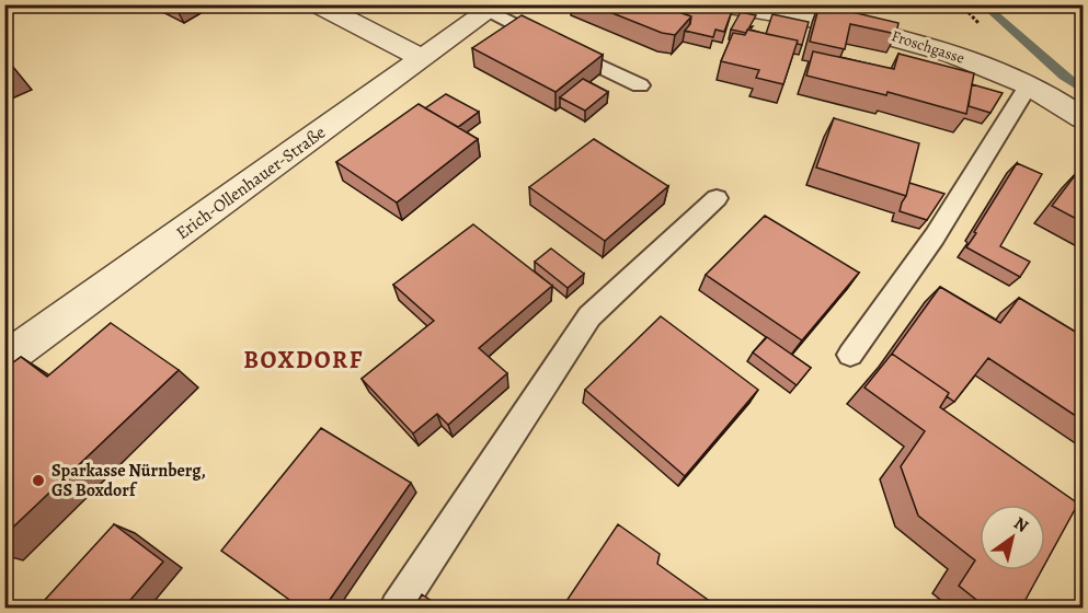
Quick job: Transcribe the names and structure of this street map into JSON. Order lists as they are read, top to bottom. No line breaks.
{"streets":{"street":["Froschgasse","Erich-Ollenhauer-Straße"]},"districts":["BOXDORF"],"places":["Sparkasse Nürnberg, GS Boxdorf"],"north":"top right"}
